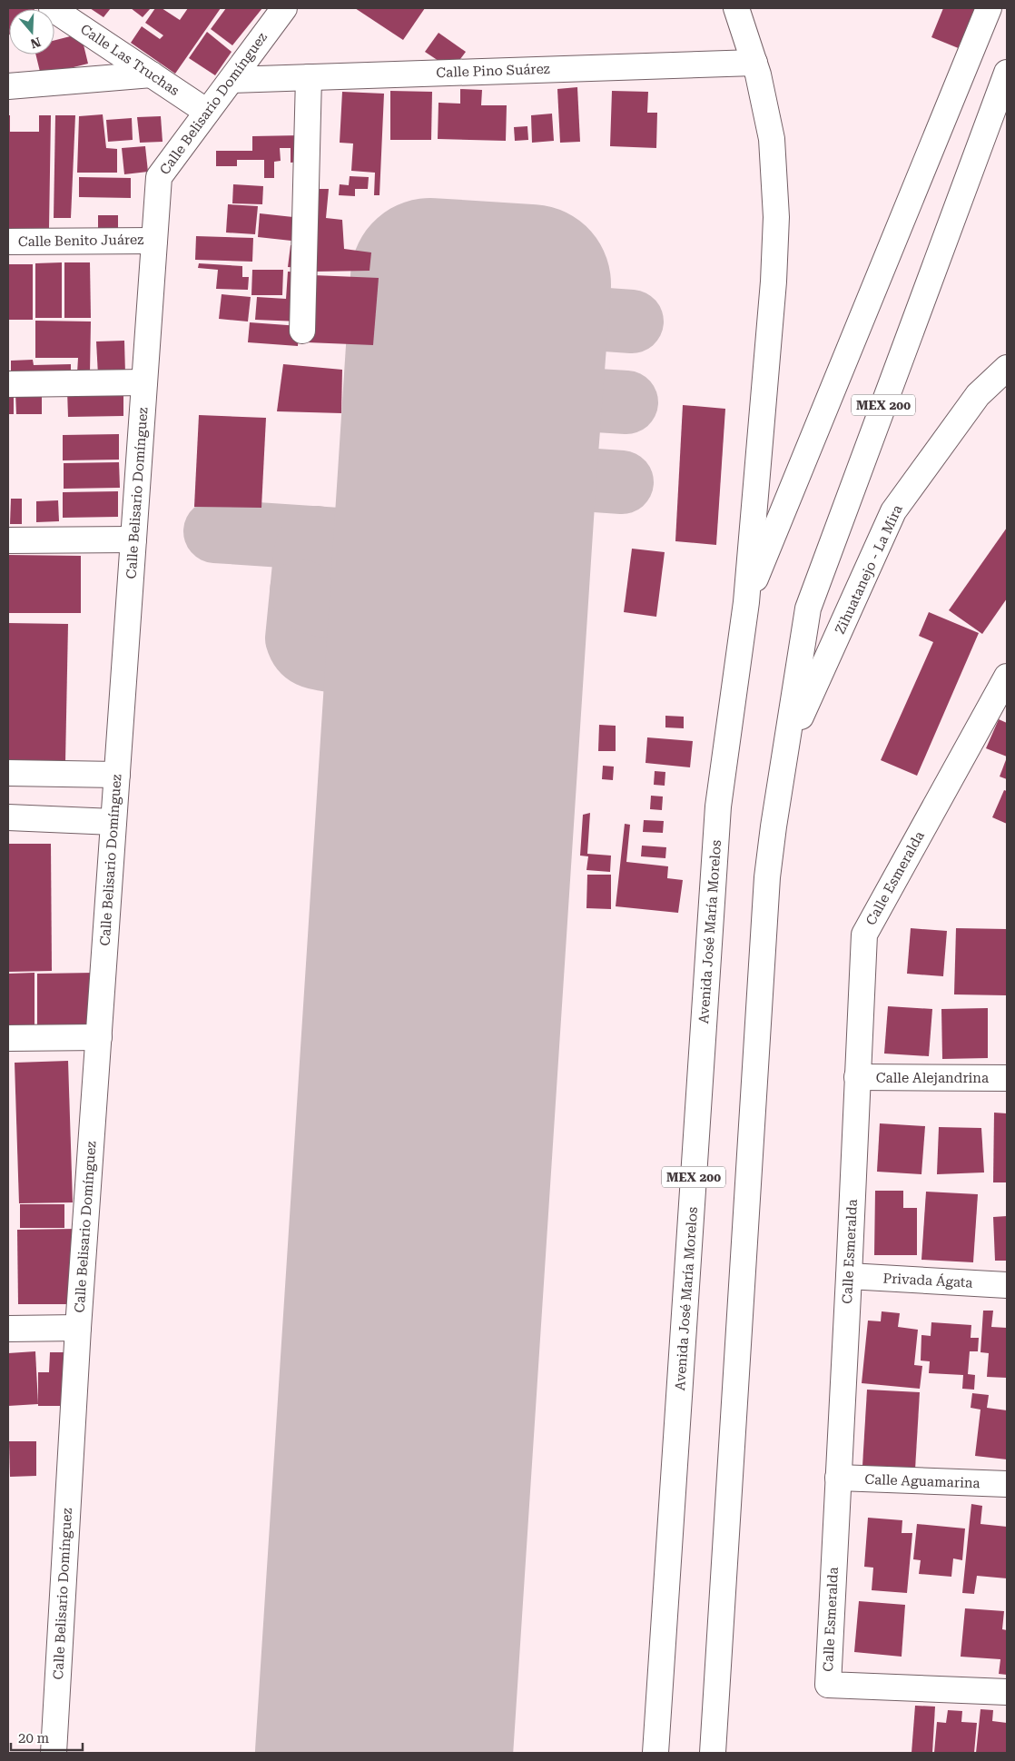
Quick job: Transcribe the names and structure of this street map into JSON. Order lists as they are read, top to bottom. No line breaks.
{"streets":{"main road":["Calle Las Truchas","Calle Pino Suárez","Calle Belisario Domínguez","Calle Benito Juárez","MEX 200","Zihuatanejo - La Mira","Calle Esmeralda","Avenida José María Morelos","Calle Alejandrina","Privada Ágata","Calle Aguamarina"]},"crossings":[["Calle Las Truchas","Calle Belisario Domínguez"],["Calle Pino Suárez","Calle Belisario Domínguez"],["Calle Pino Suárez","MEX 200"],["Calle Belisario Domínguez","Calle Benito Juárez"],["MEX 200","Zihuatanejo - La Mira"],["MEX 200","Avenida José María Morelos"],["Calle Esmeralda","Calle Alejandrina"],["Calle Esmeralda","Privada Ágata"],["Calle Esmeralda","Calle Aguamarina"]],"scale_bar":"20 m","north":"bottom"}
